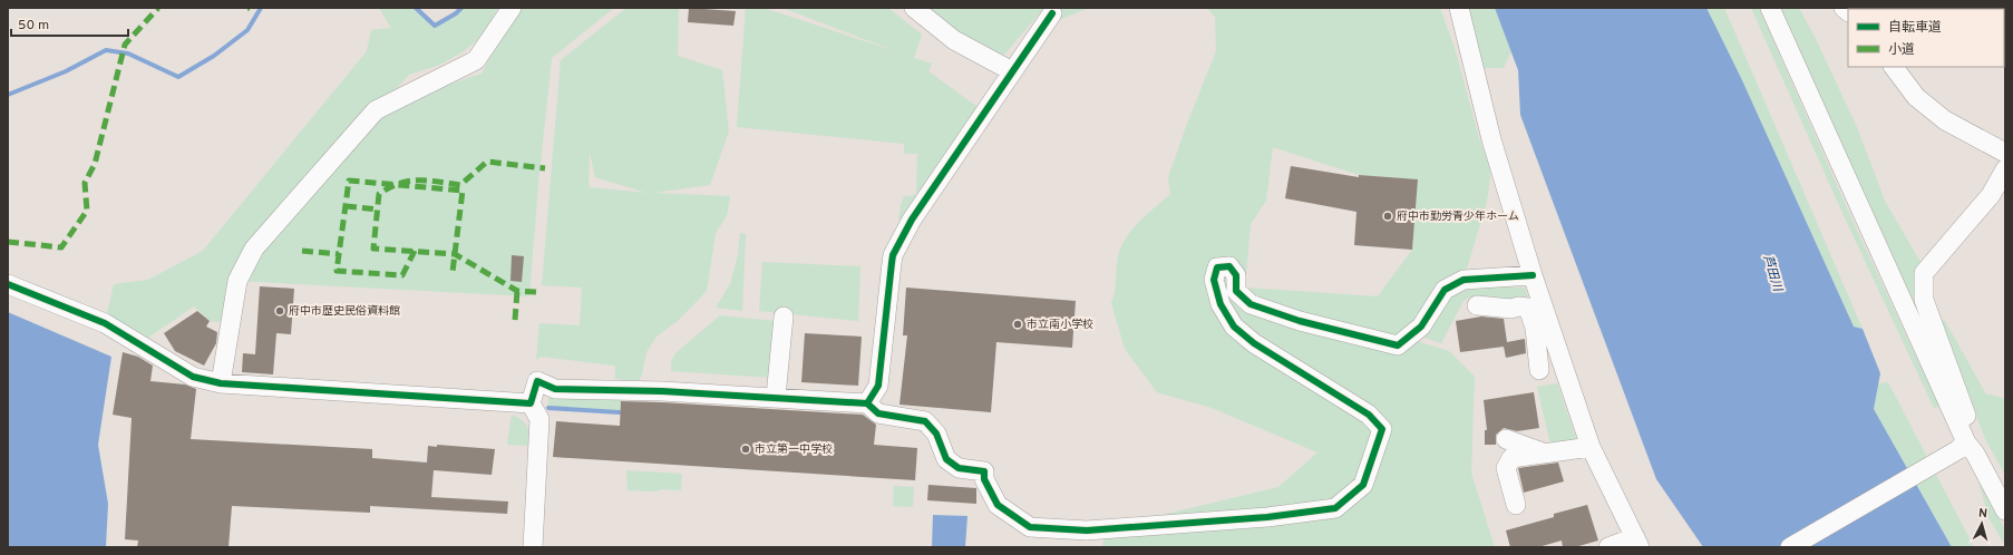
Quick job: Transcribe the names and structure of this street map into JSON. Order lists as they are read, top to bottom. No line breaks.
{"water":["芦田川"],"places":["府中市勤労青少年ホーム","府中市歴史民俗資料館","市立南小学校","市立第一中学校"],"legend":["自転車道","小道"],"scale_bar":"50 m","north":"top"}
